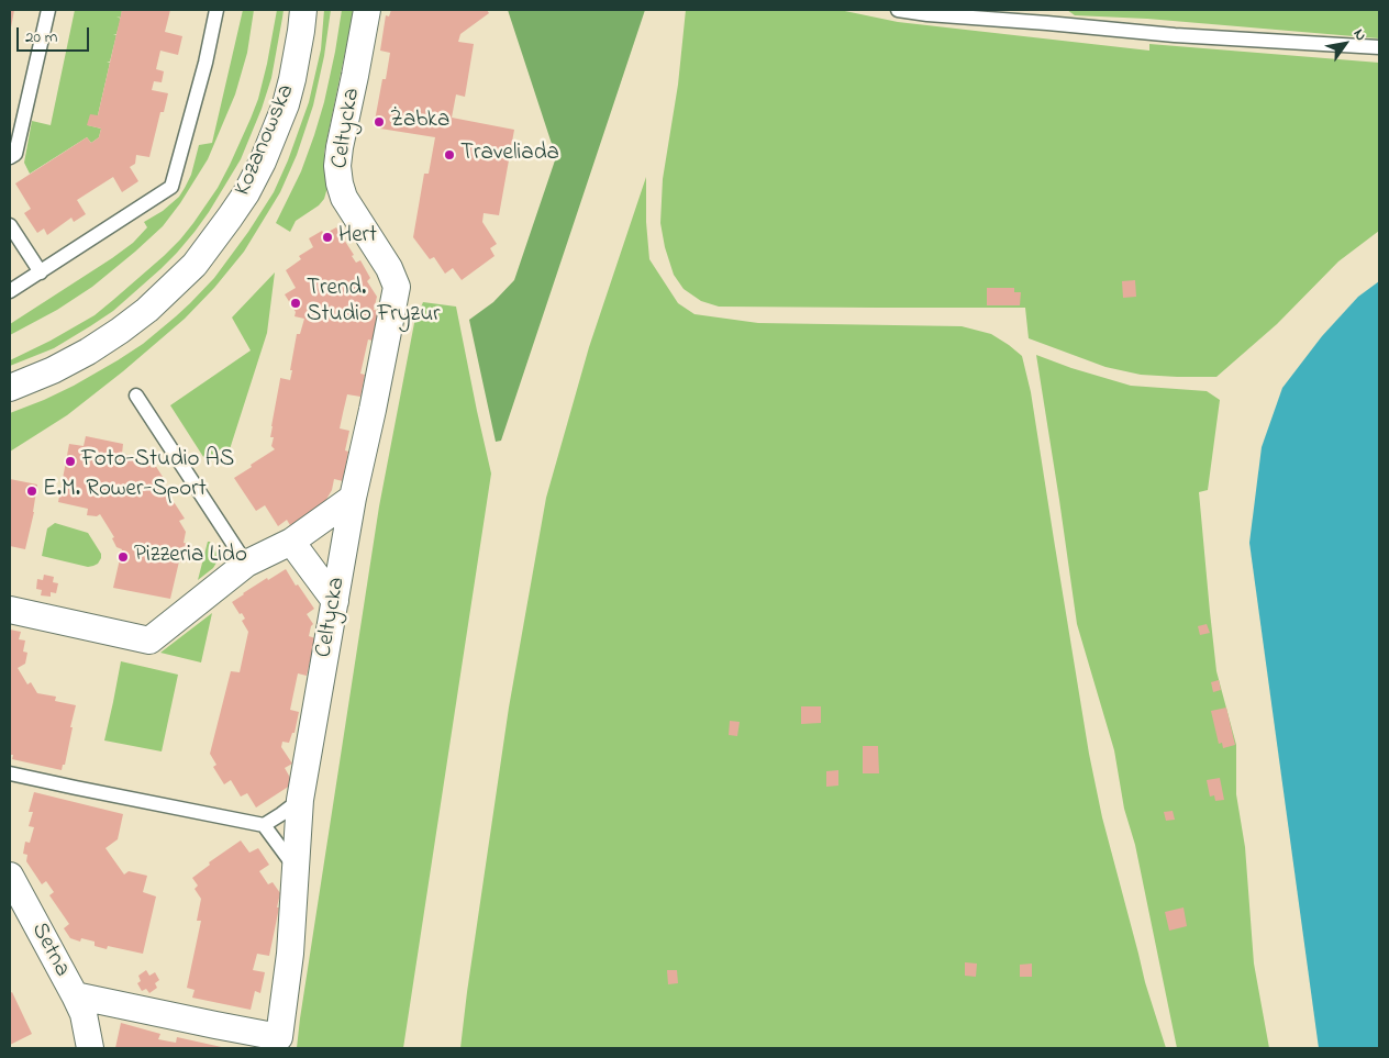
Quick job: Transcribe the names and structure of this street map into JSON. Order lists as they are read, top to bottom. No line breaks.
{"streets":{"street":["Celtycka","Kozanowska","Setna"]},"crossings":[["Celtycka","Setna"]],"places":["Żabka","Traveliada","Hert","Trend. Studio Fryzur","Foto-Studio AS","E.M. Rower-Sport","Pizzeria Lido"],"scale_bar":"20 m","north":"top right"}
